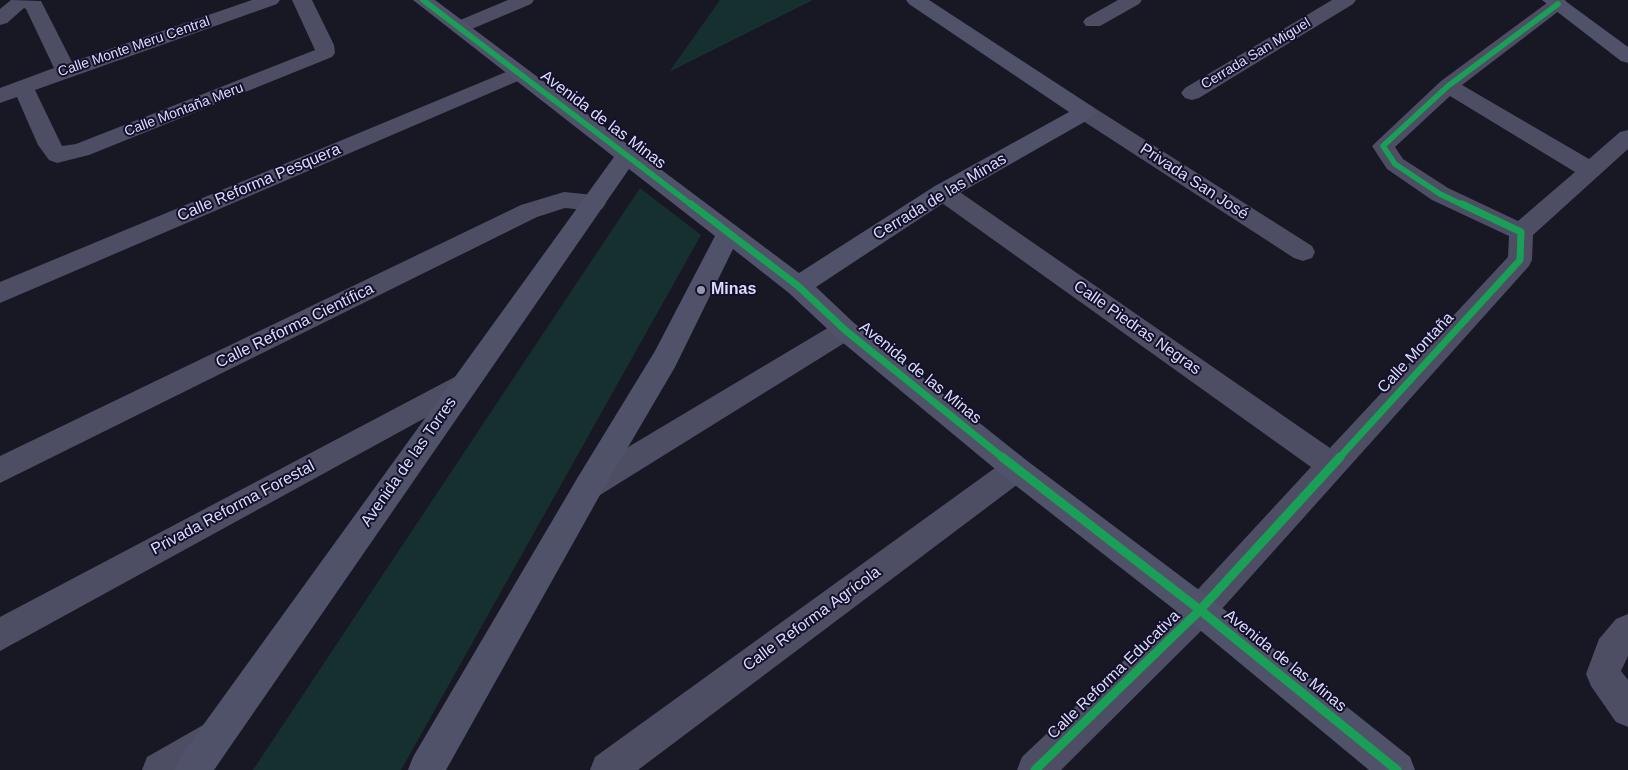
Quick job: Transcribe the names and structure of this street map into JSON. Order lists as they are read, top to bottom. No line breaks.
{"streets":{"street":["Calle Monte Meru Central","Cerrada San Miguel","Calle Montaña Meru","Avenida de las Minas","Privada San José","Calle Reforma Pesquera","Cerrada de las Minas","Calle Reforma Científica","Calle Piedras Negras","Calle Montaña","Avenida de las Torres","Privada Reforma Forestal","Calle Reforma Agrícola","Calle Reforma Educativa"]},"crossings":[["Calle Monte Meru Central","Calle Montaña Meru"],["Avenida de las Minas","Calle Reforma Pesquera"],["Avenida de las Minas","Cerrada de las Minas"],["Avenida de las Minas","Avenida de las Torres"],["Avenida de las Minas","Calle Reforma Agrícola"],["Avenida de las Minas","Calle Reforma Educativa"],["Privada San José","Cerrada de las Minas"],["Cerrada de las Minas","Calle Piedras Negras"],["Calle Reforma Científica","Avenida de las Torres"],["Calle Piedras Negras","Calle Montaña"],["Calle Piedras Negras","Calle Reforma Educativa"],["Calle Montaña","Calle Reforma Educativa"],["Avenida de las Torres","Privada Reforma Forestal"]],"places":["Minas"]}
